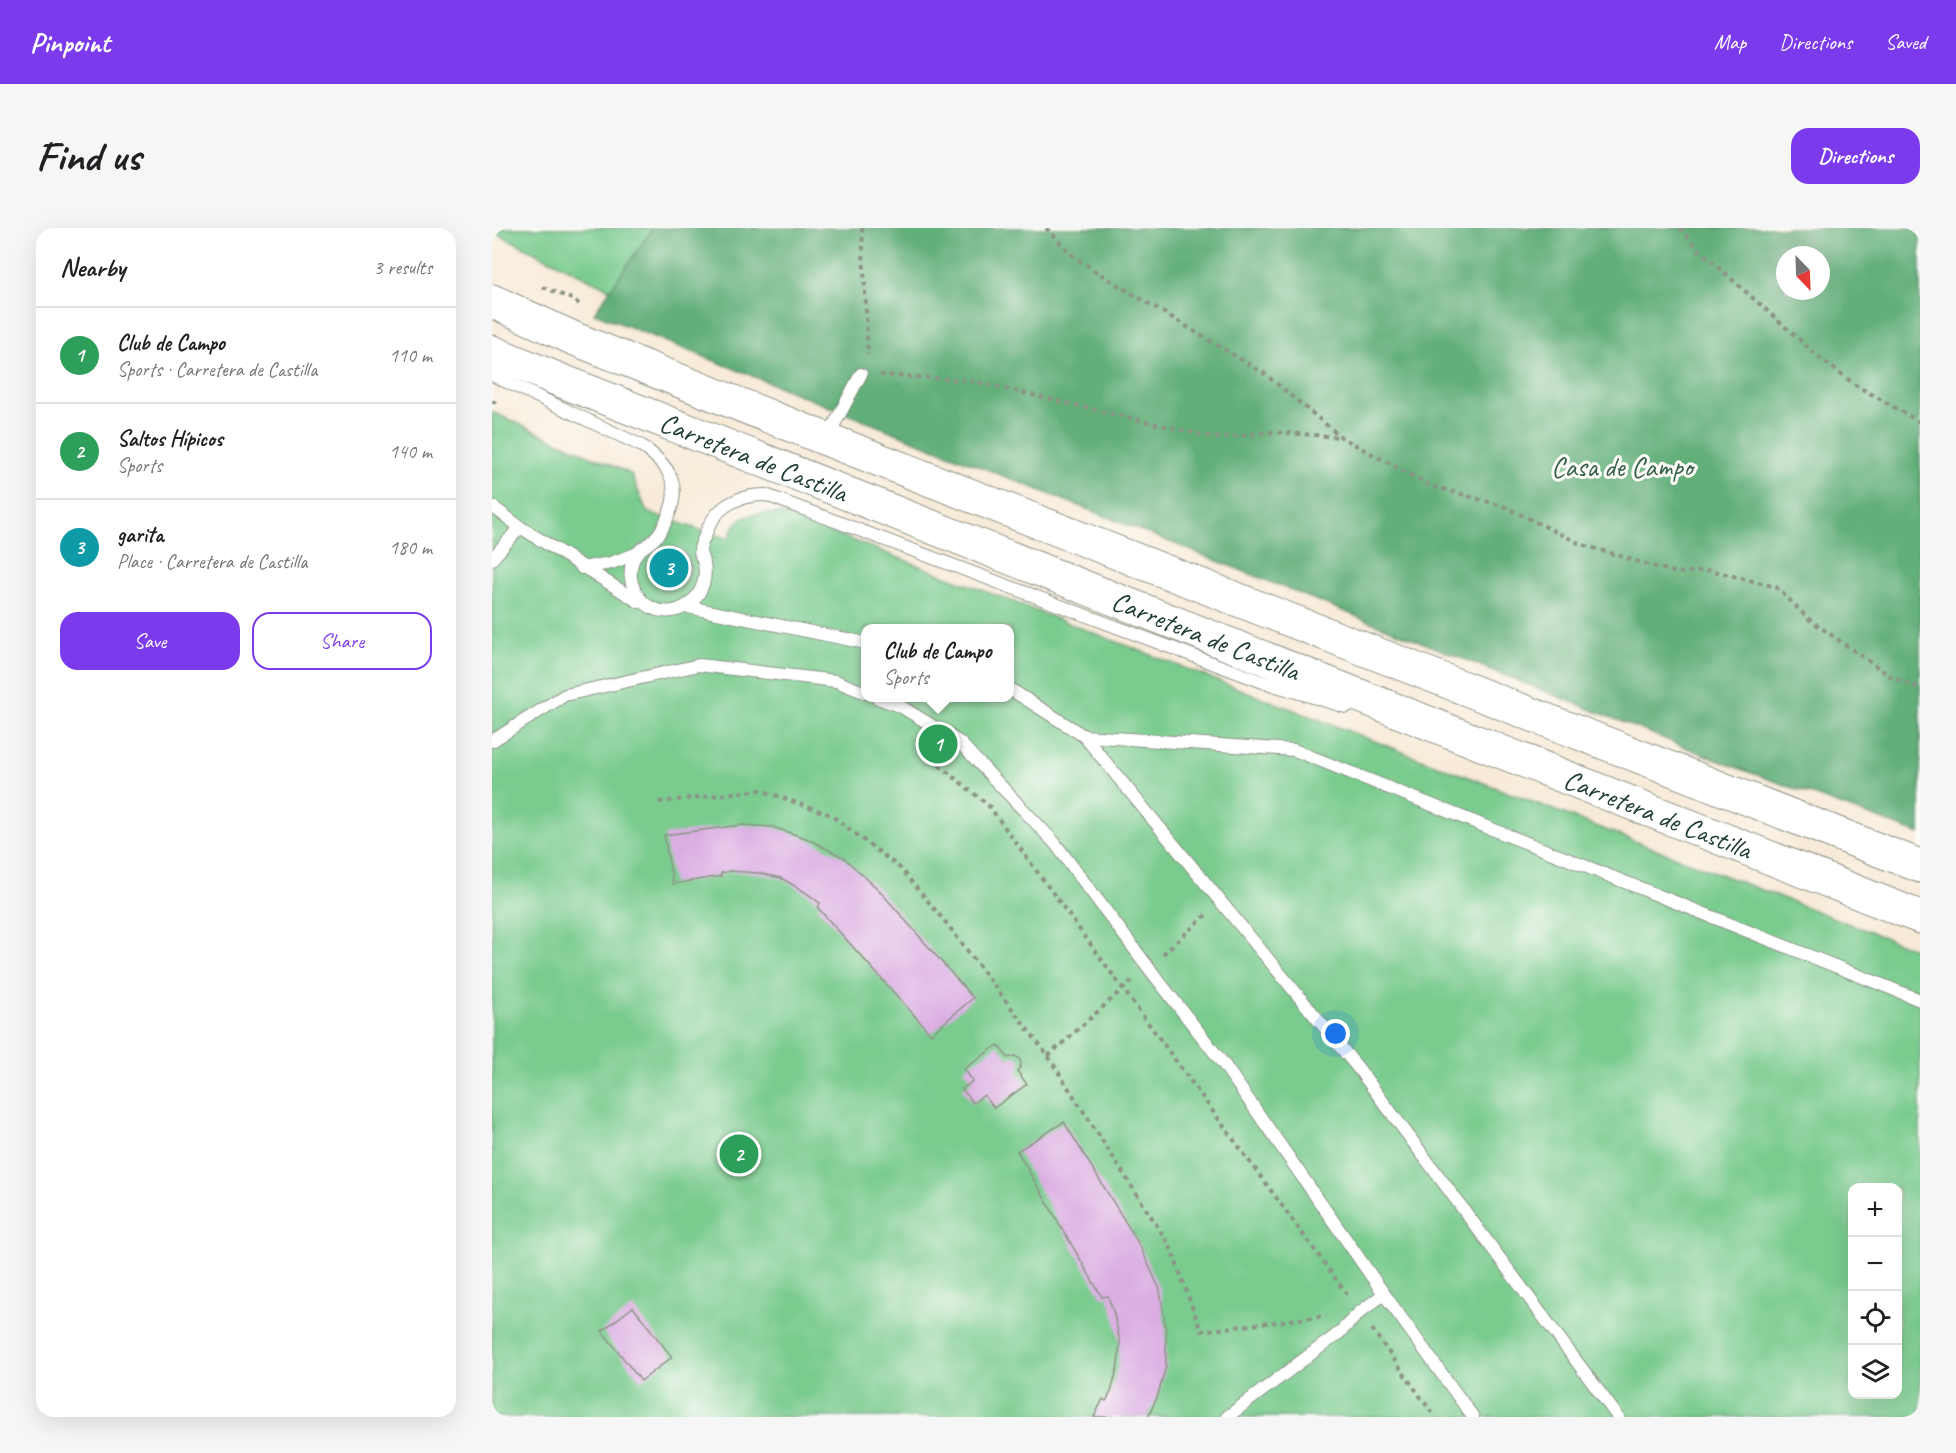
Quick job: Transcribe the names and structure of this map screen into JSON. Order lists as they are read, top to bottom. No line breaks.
{"streets":{"highway":["Carretera de Castilla"]},"parks":["Casa de Campo"],"north":"bottom right","page":{"header":"Pinpoint","nav":["Map","Directions","Saved"],"buttons":["Directions",["Save","Share"]],"title":"Find us","heading":["Nearby","3 results"],"list":[{"mark":"1","name":"Club de Campo","note":"Sports · Carretera de Castilla","value":"110 m"},{"mark":"2","name":"Saltos Hípicos","note":"Sports","value":"140 m"},{"mark":"3","name":"garita","note":"Place · Carretera de Castilla","value":"180 m"}],"pins":["3","1","2"],"popup":["Club de Campo","Sports"],"map_buttons":["+","−"]}}
